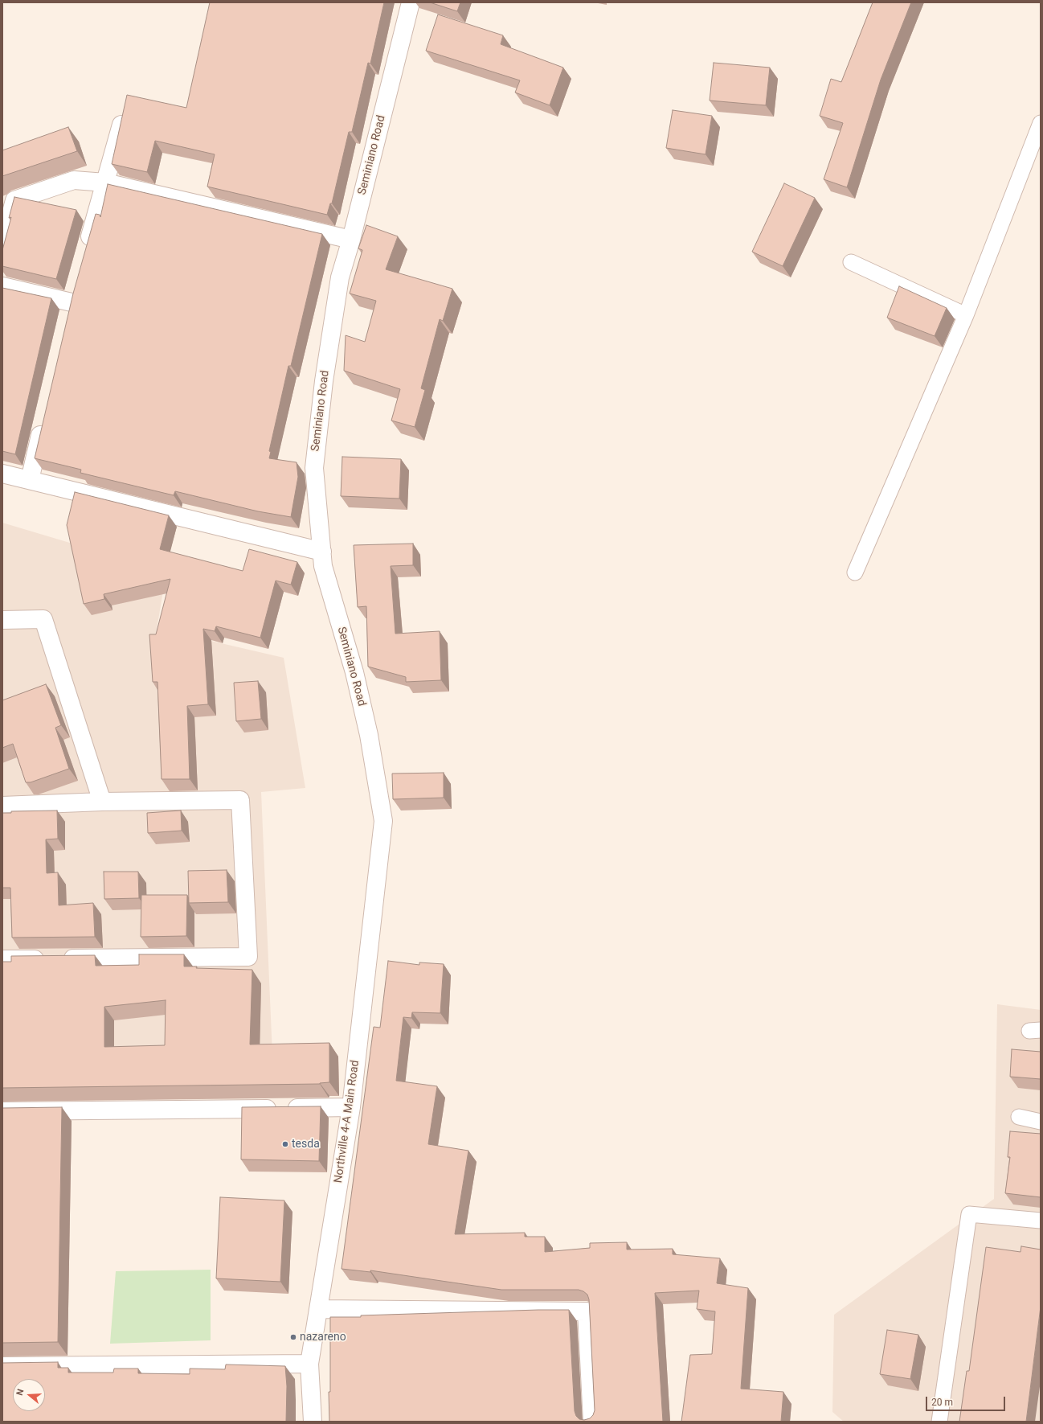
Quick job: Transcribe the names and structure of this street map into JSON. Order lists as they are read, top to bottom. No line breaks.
{"streets":{"street":["Seminiano Road","Northville 4-A Main Road"]},"crossings":[["Seminiano Road","Northville 4-A Main Road"]],"places":["tesda","nazareno"],"scale_bar":"20 m","north":"left"}
